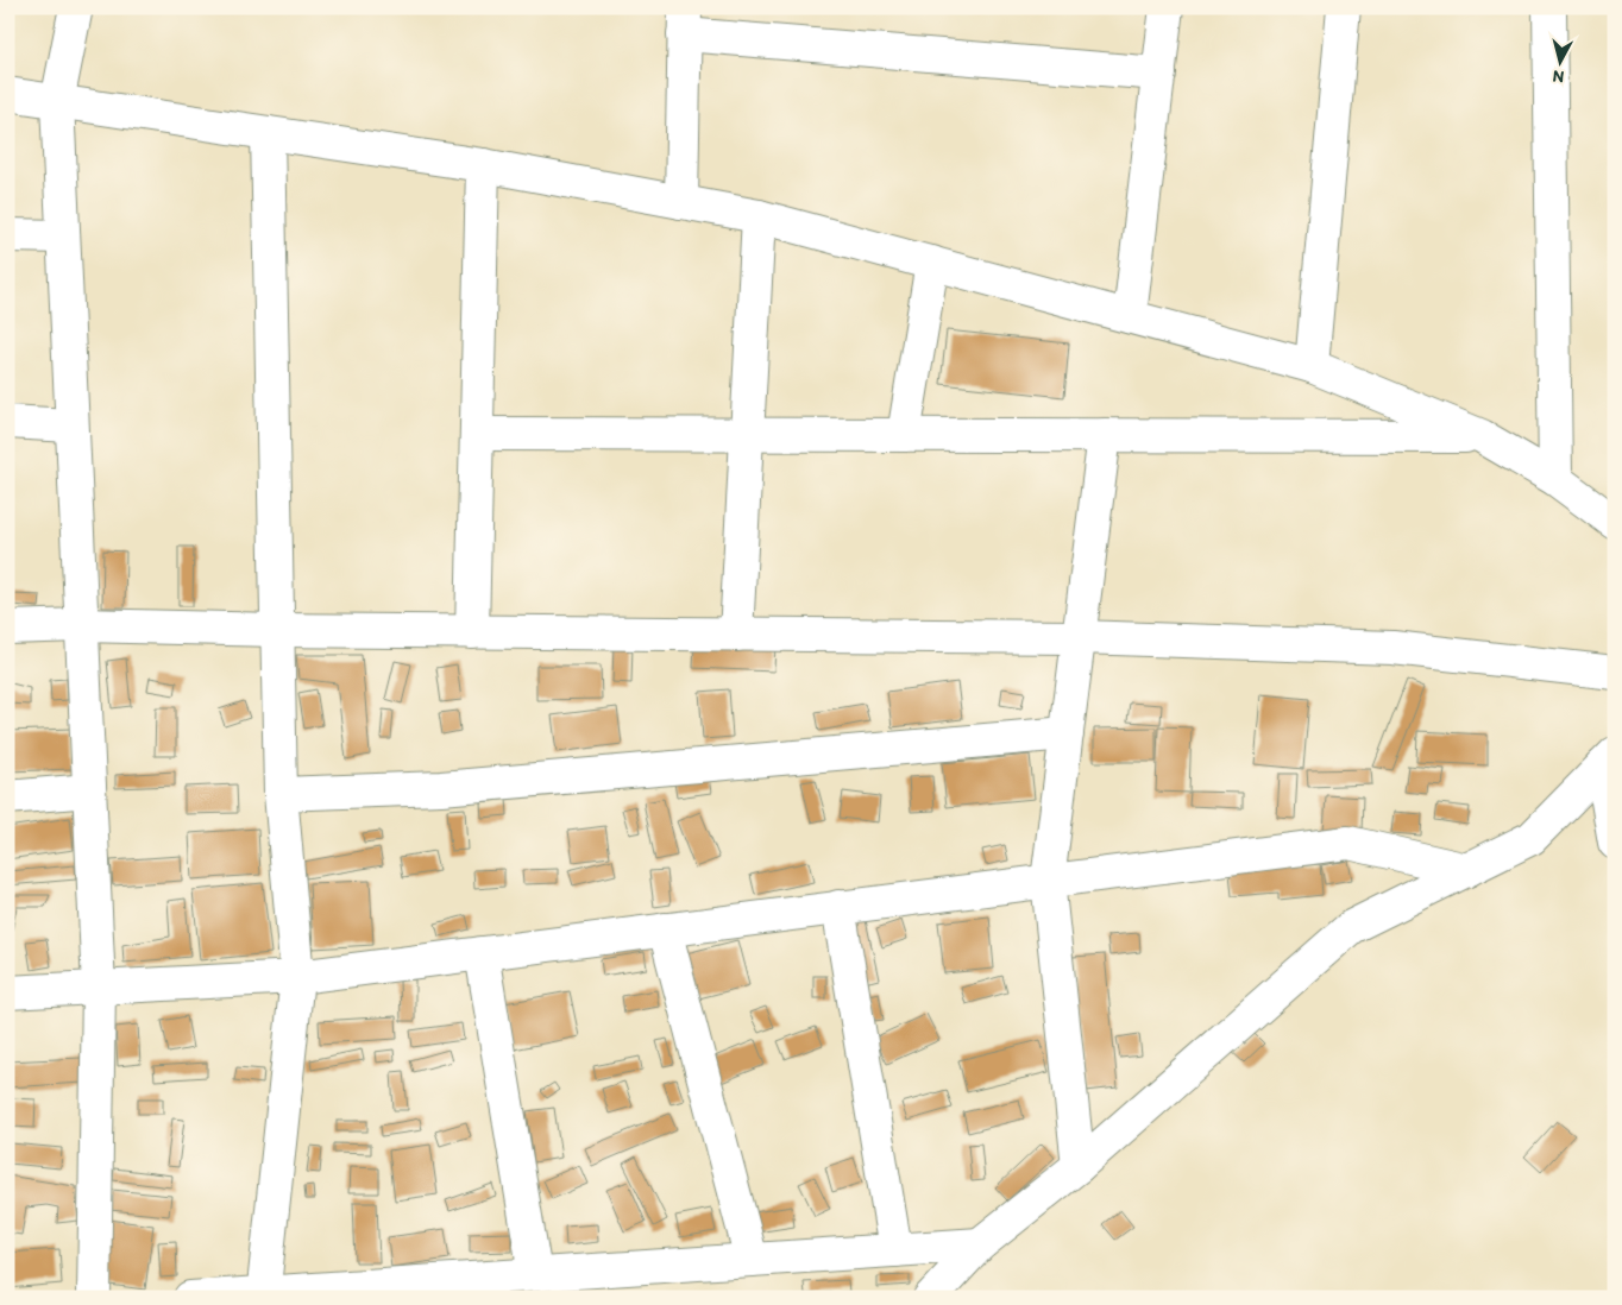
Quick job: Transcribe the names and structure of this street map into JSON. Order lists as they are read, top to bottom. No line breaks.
{"north":"bottom"}
